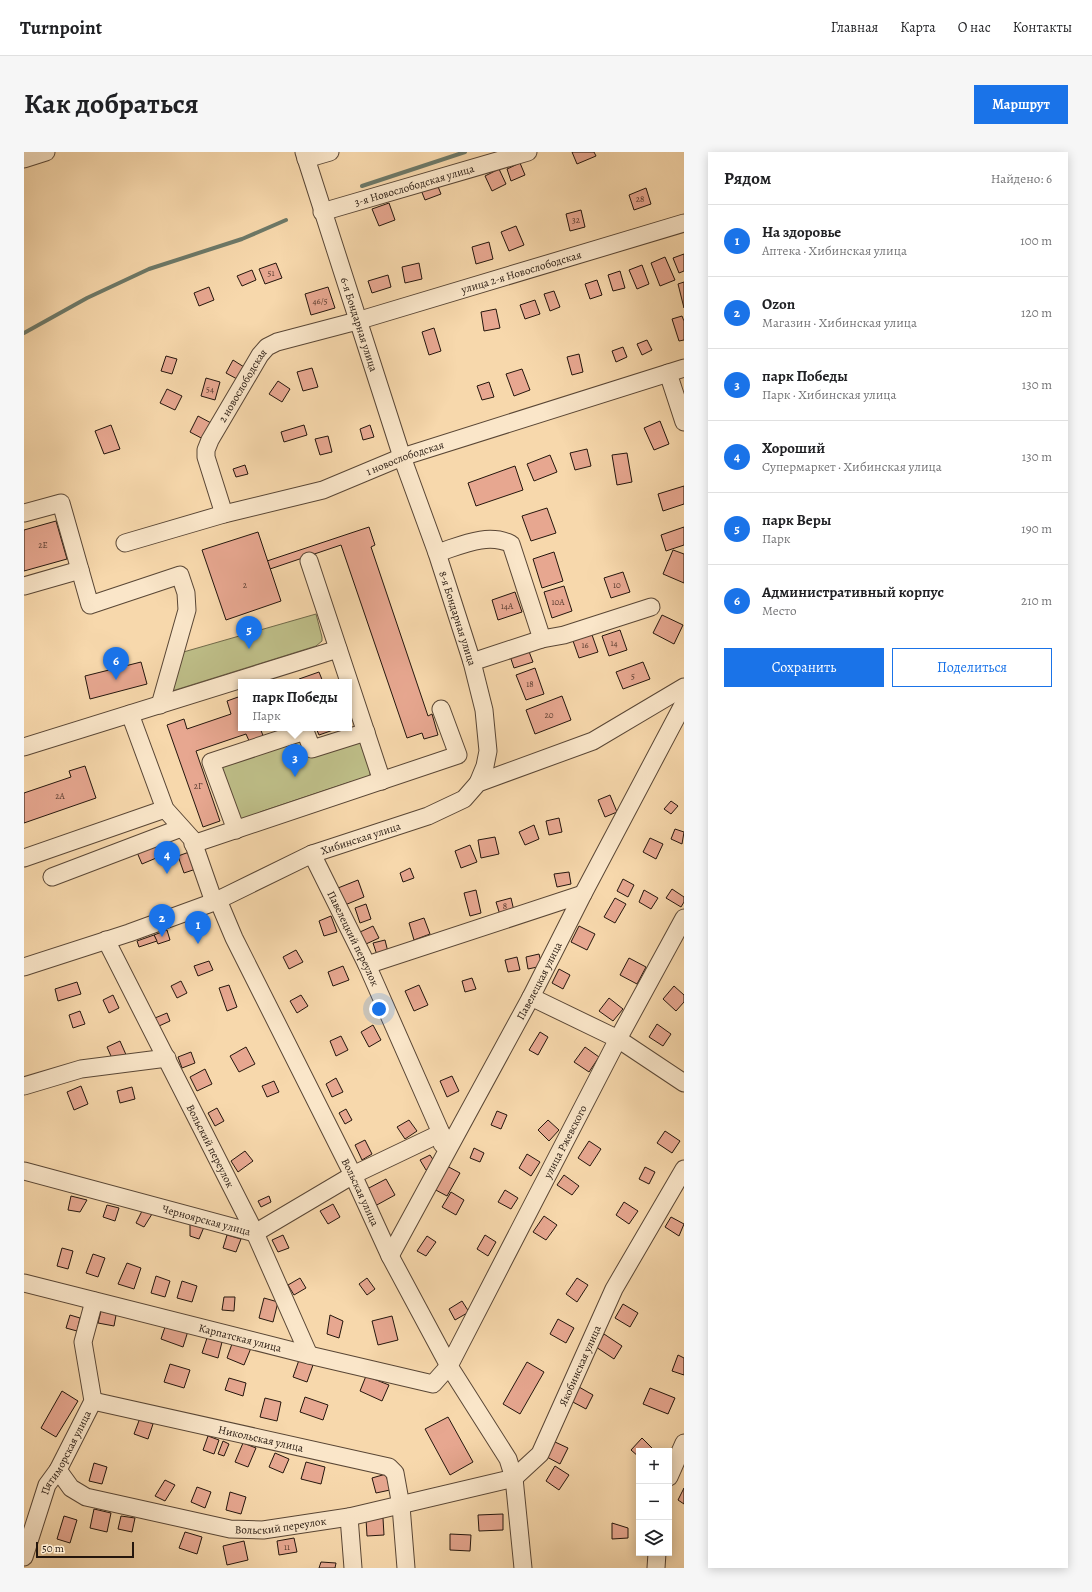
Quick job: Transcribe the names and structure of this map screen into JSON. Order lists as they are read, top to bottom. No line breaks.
{"streets":{"street":["3-я Новослободская улица","улица 2-я Новослободская","6-я Бондарная улица","2 новослободская","1 новослободская","8-я Бондарная улица","Хибинская улица","Павелецкий переулок","Павелецкая улица","улица Ржевского","Вольский переулок","Вольская улица","Черноярская улица","Карпатская улица","Якобинская улица","Никольская улица","Пятиморская улица"]},"crossings":[["3-я Новослободская улица","6-я Бондарная улица"],["улица 2-я Новослободская","6-я Бондарная улица"],["улица 2-я Новослободская","2 новослободская"],["6-я Бондарная улица","2 новослободская"],["6-я Бондарная улица","1 новослободская"],["6-я Бондарная улица","8-я Бондарная улица"],["2 новослободская","1 новослободская"],["1 новослободская","8-я Бондарная улица"],["8-я Бондарная улица","Хибинская улица"],["Хибинская улица","Павелецкий переулок"],["Хибинская улица","Вольский переулок"],["Хибинская улица","Вольская улица"],["Павелецкий переулок","Павелецкая улица"],["Павелецкий переулок","Черноярская улица"],["Павелецкая улица","Вольская улица"],["улица Ржевского","Вольская улица"],["улица Ржевского","Карпатская улица"],["Вольский переулок","Вольская улица"],["Вольский переулок","Черноярская улица"],["Вольский переулок","Карпатская улица"],["Вольский переулок","Якобинская улица"],["Вольский переулок","Никольская улица"],["Вольский переулок","Пятиморская улица"],["Вольская улица","Черноярская улица"],["Вольская улица","Карпатская улица"],["Вольская улица","Якобинская улица"],["Карпатская улица","Пятиморская улица"],["Никольская улица","Пятиморская улица"]],"house_numbers":["28","32","51","46/5","54","2Е","2","10","10А","14А","14","16","5","18","20","2Г","2А","8","11"],"scale_bar":"50 m","page":{"header":"Turnpoint","nav":["Главная","Карта","О нас","Контакты"],"title":"Как добраться","buttons":["Маршрут",["Сохранить","Поделиться"]],"heading":["Рядом","Найдено: 6"],"list":[{"mark":"1","name":"На здоровье","note":"Аптека · Хибинская улица","value":"100 m"},{"mark":"2","name":"Ozon","note":"Магазин · Хибинская улица","value":"120 m"},{"mark":"3","name":"парк Победы","note":"Парк · Хибинская улица","value":"130 m"},{"mark":"4","name":"Хороший","note":"Супермаркет · Хибинская улица","value":"130 m"},{"mark":"5","name":"парк Веры","note":"Парк","value":"190 m"},{"mark":"6","name":"Административный корпус","note":"Место","value":"210 m"}],"pins":["5","6","3","4","2","1"],"popup":["парк Победы","Парк"],"map_buttons":["+","−"],"scale":"50 m"}}
